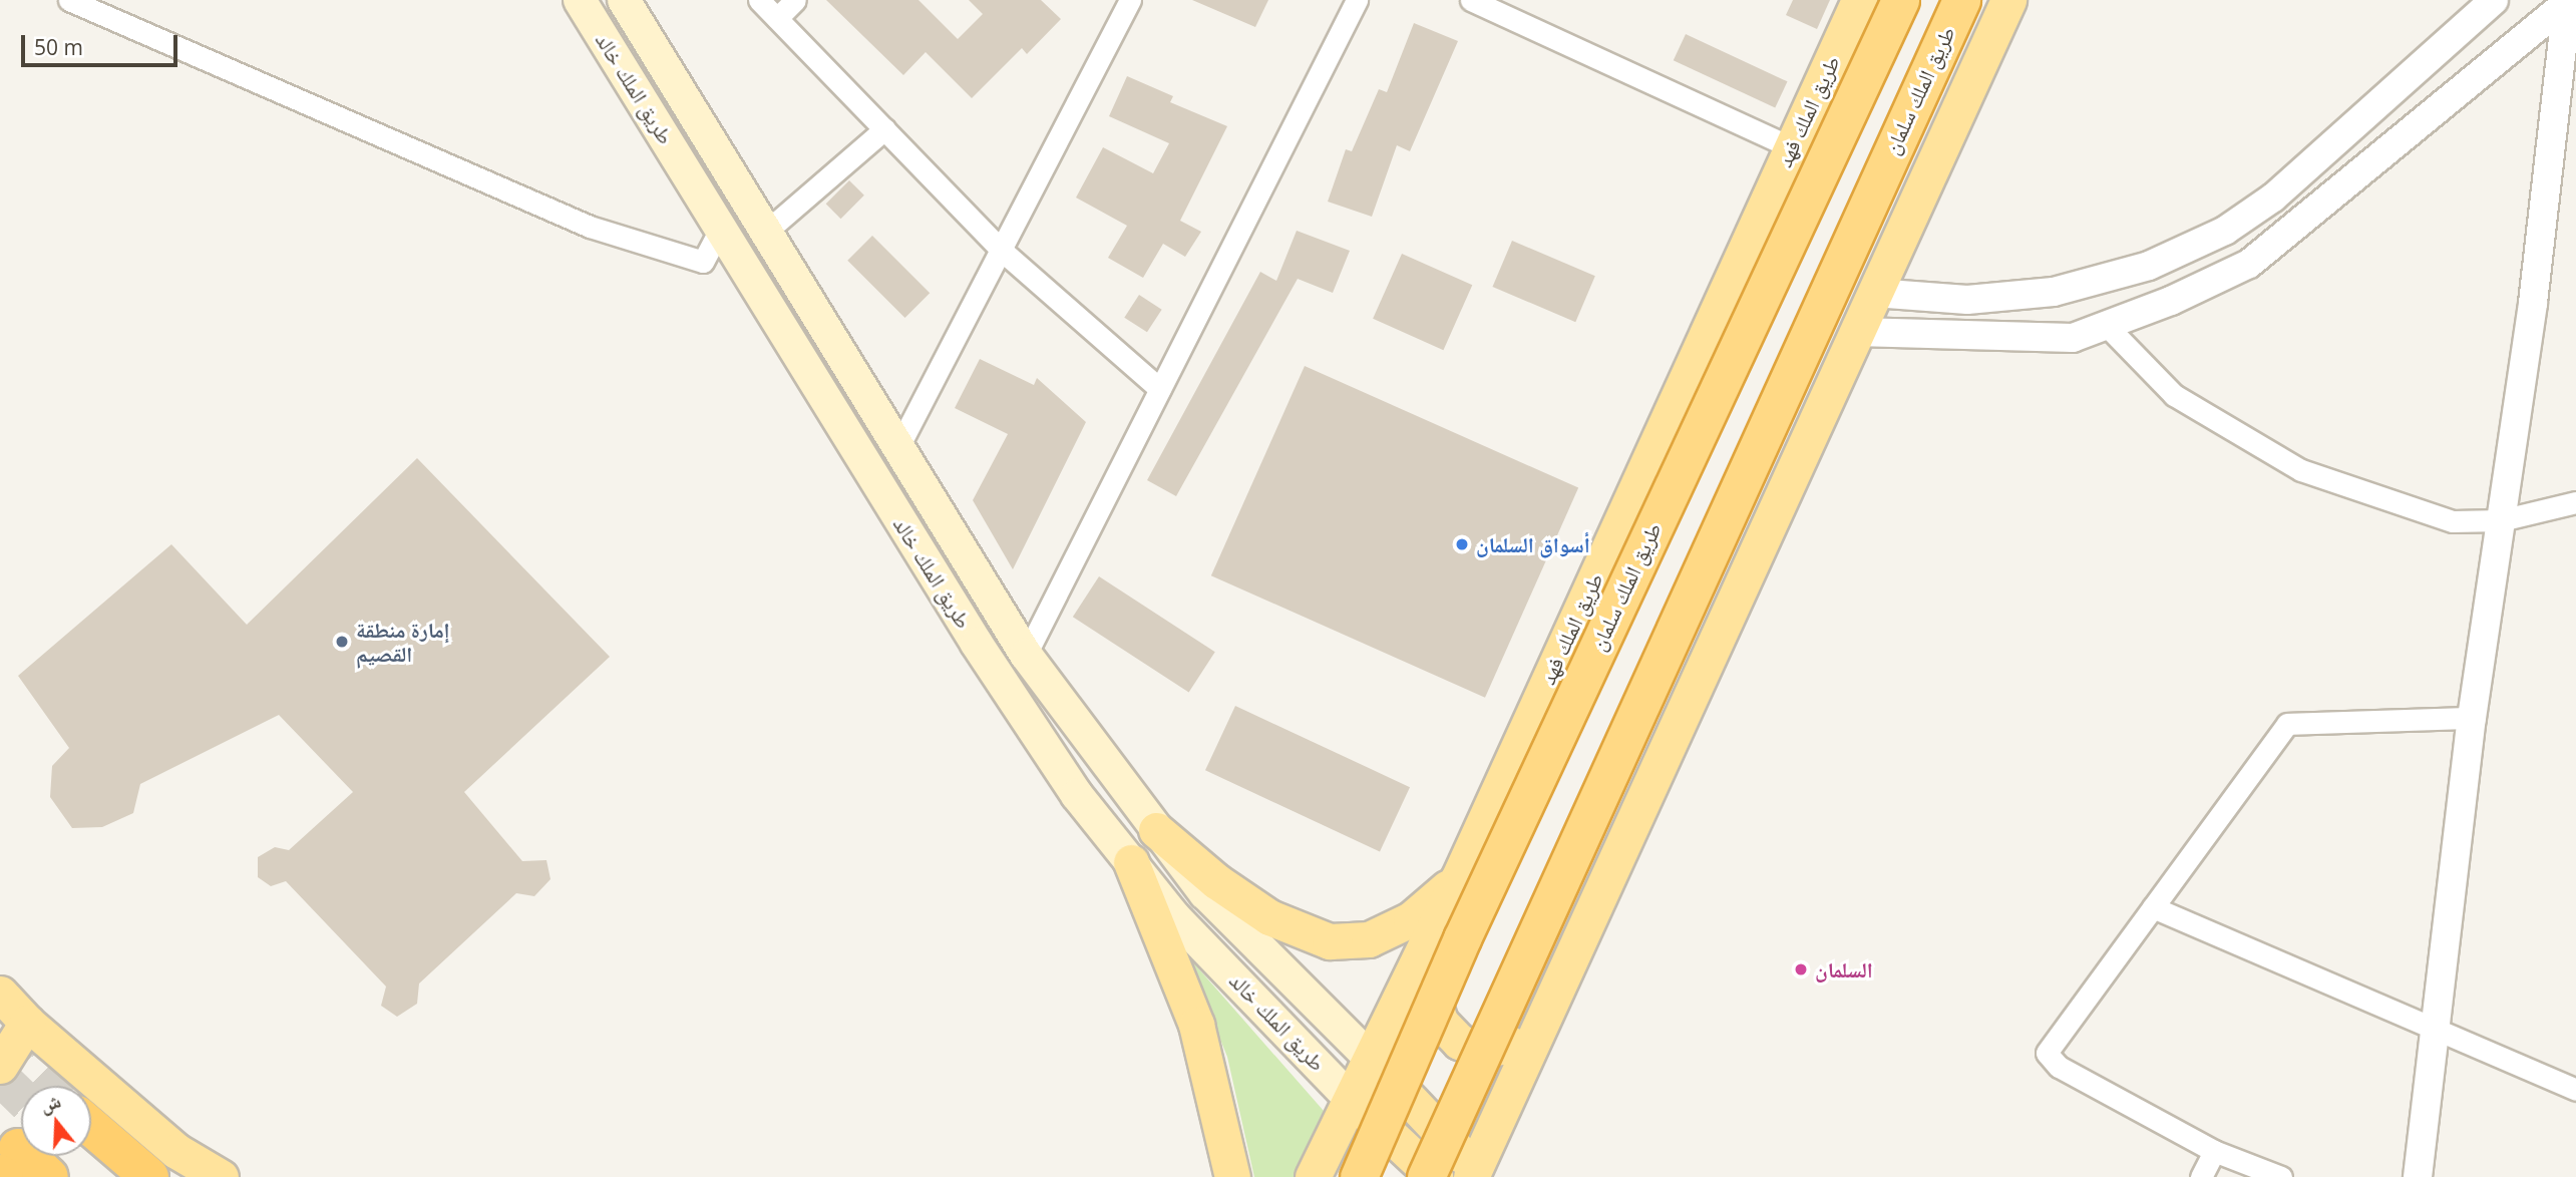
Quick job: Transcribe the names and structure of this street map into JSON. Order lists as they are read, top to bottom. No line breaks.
{"streets":{"highway":["طريق الملك سلمان"],"main road":["طريق الملك خالد","طريق الملك فهد"]},"crossings":[["طريق الملك خالد","طريق الملك فهد"]],"places":["أسواق السلمان","إمارة منطقة القصيم","السلمان"],"scale_bar":"50 m","north":"top"}
